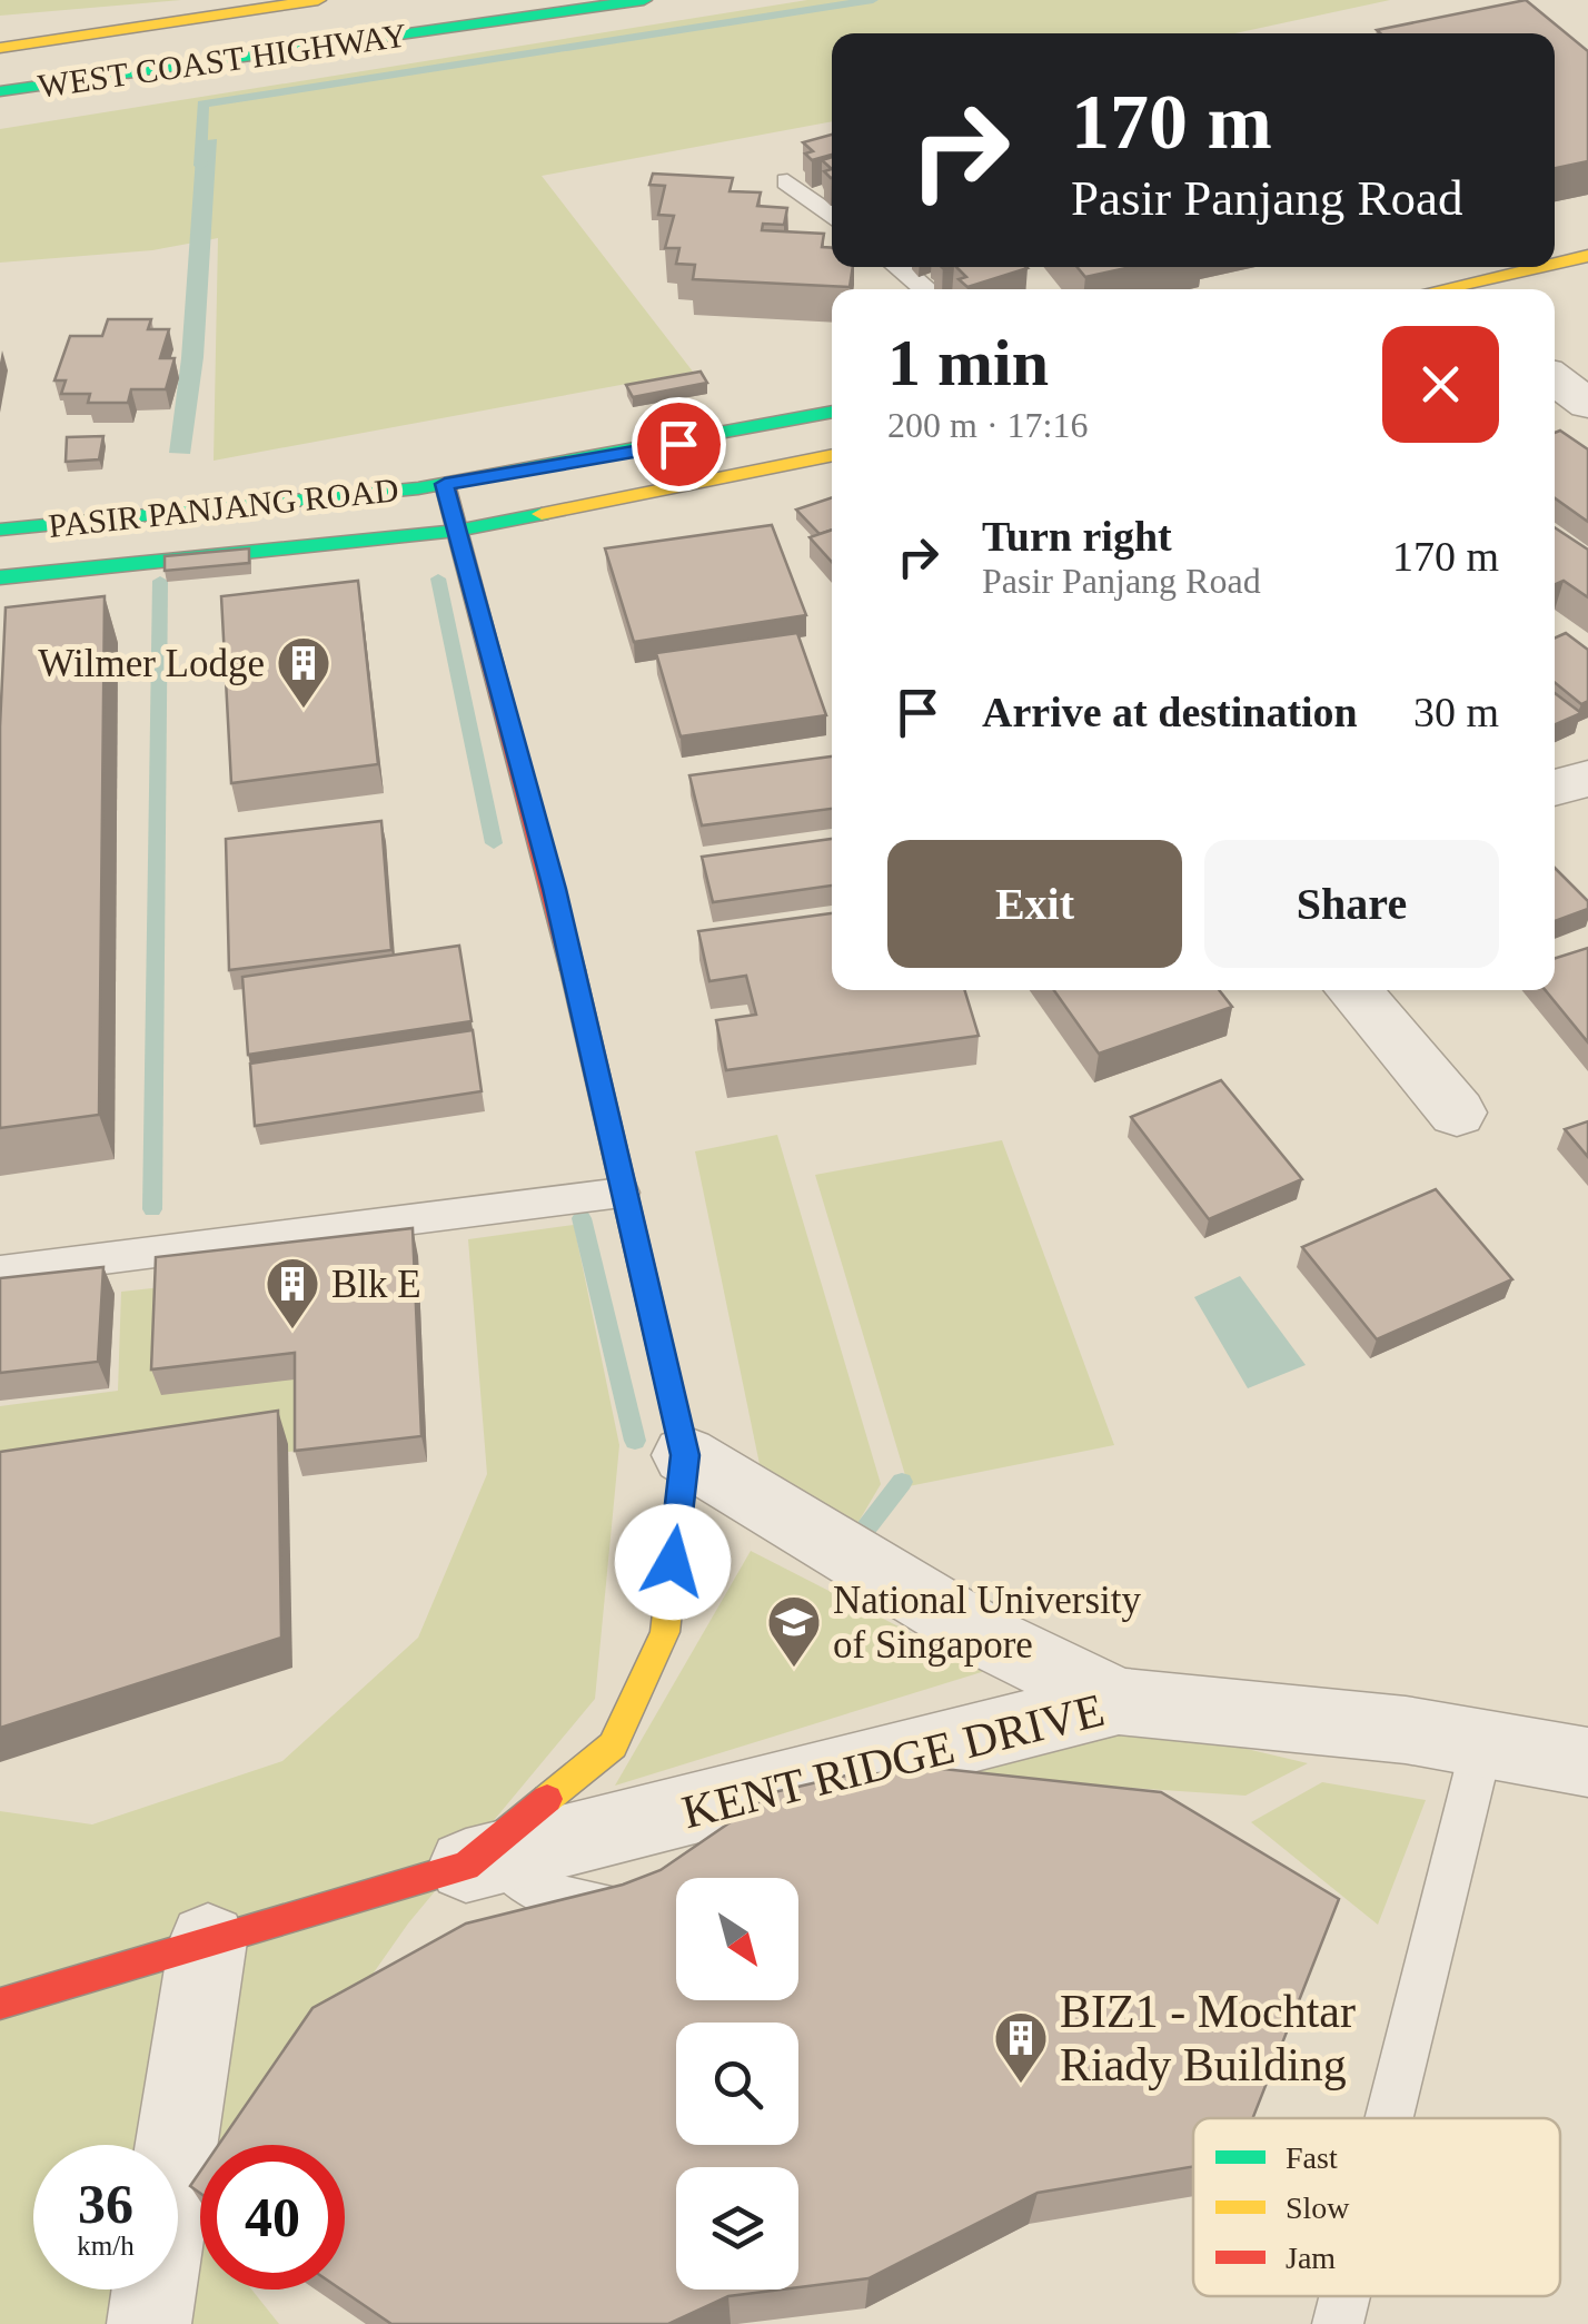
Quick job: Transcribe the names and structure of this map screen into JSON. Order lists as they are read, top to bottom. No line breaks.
{"streets":{"main road":["WEST COAST HIGHWAY","PASIR PANJANG ROAD"],"street":["KENT RIDGE DRIVE"]},"places":{"building":["Wilmer Lodge","Blk E","BIZ1 - Mochtar Riady Building"],"school or university":["National University of Singapore"]},"legend":["Fast","Slow","Jam"],"north":"bottom right","page":{"turn":["170 m","Pasir Panjang Road"],"heading":["1 min","200 m · 17:16"],"list":[{"name":"Turn right","note":"Pasir Panjang Road","value":"170 m"},{"name":"Arrive at destination","value":"30 m"}],"buttons":["Exit","Share"],"speed":"36 km/h","limit":"40"}}
